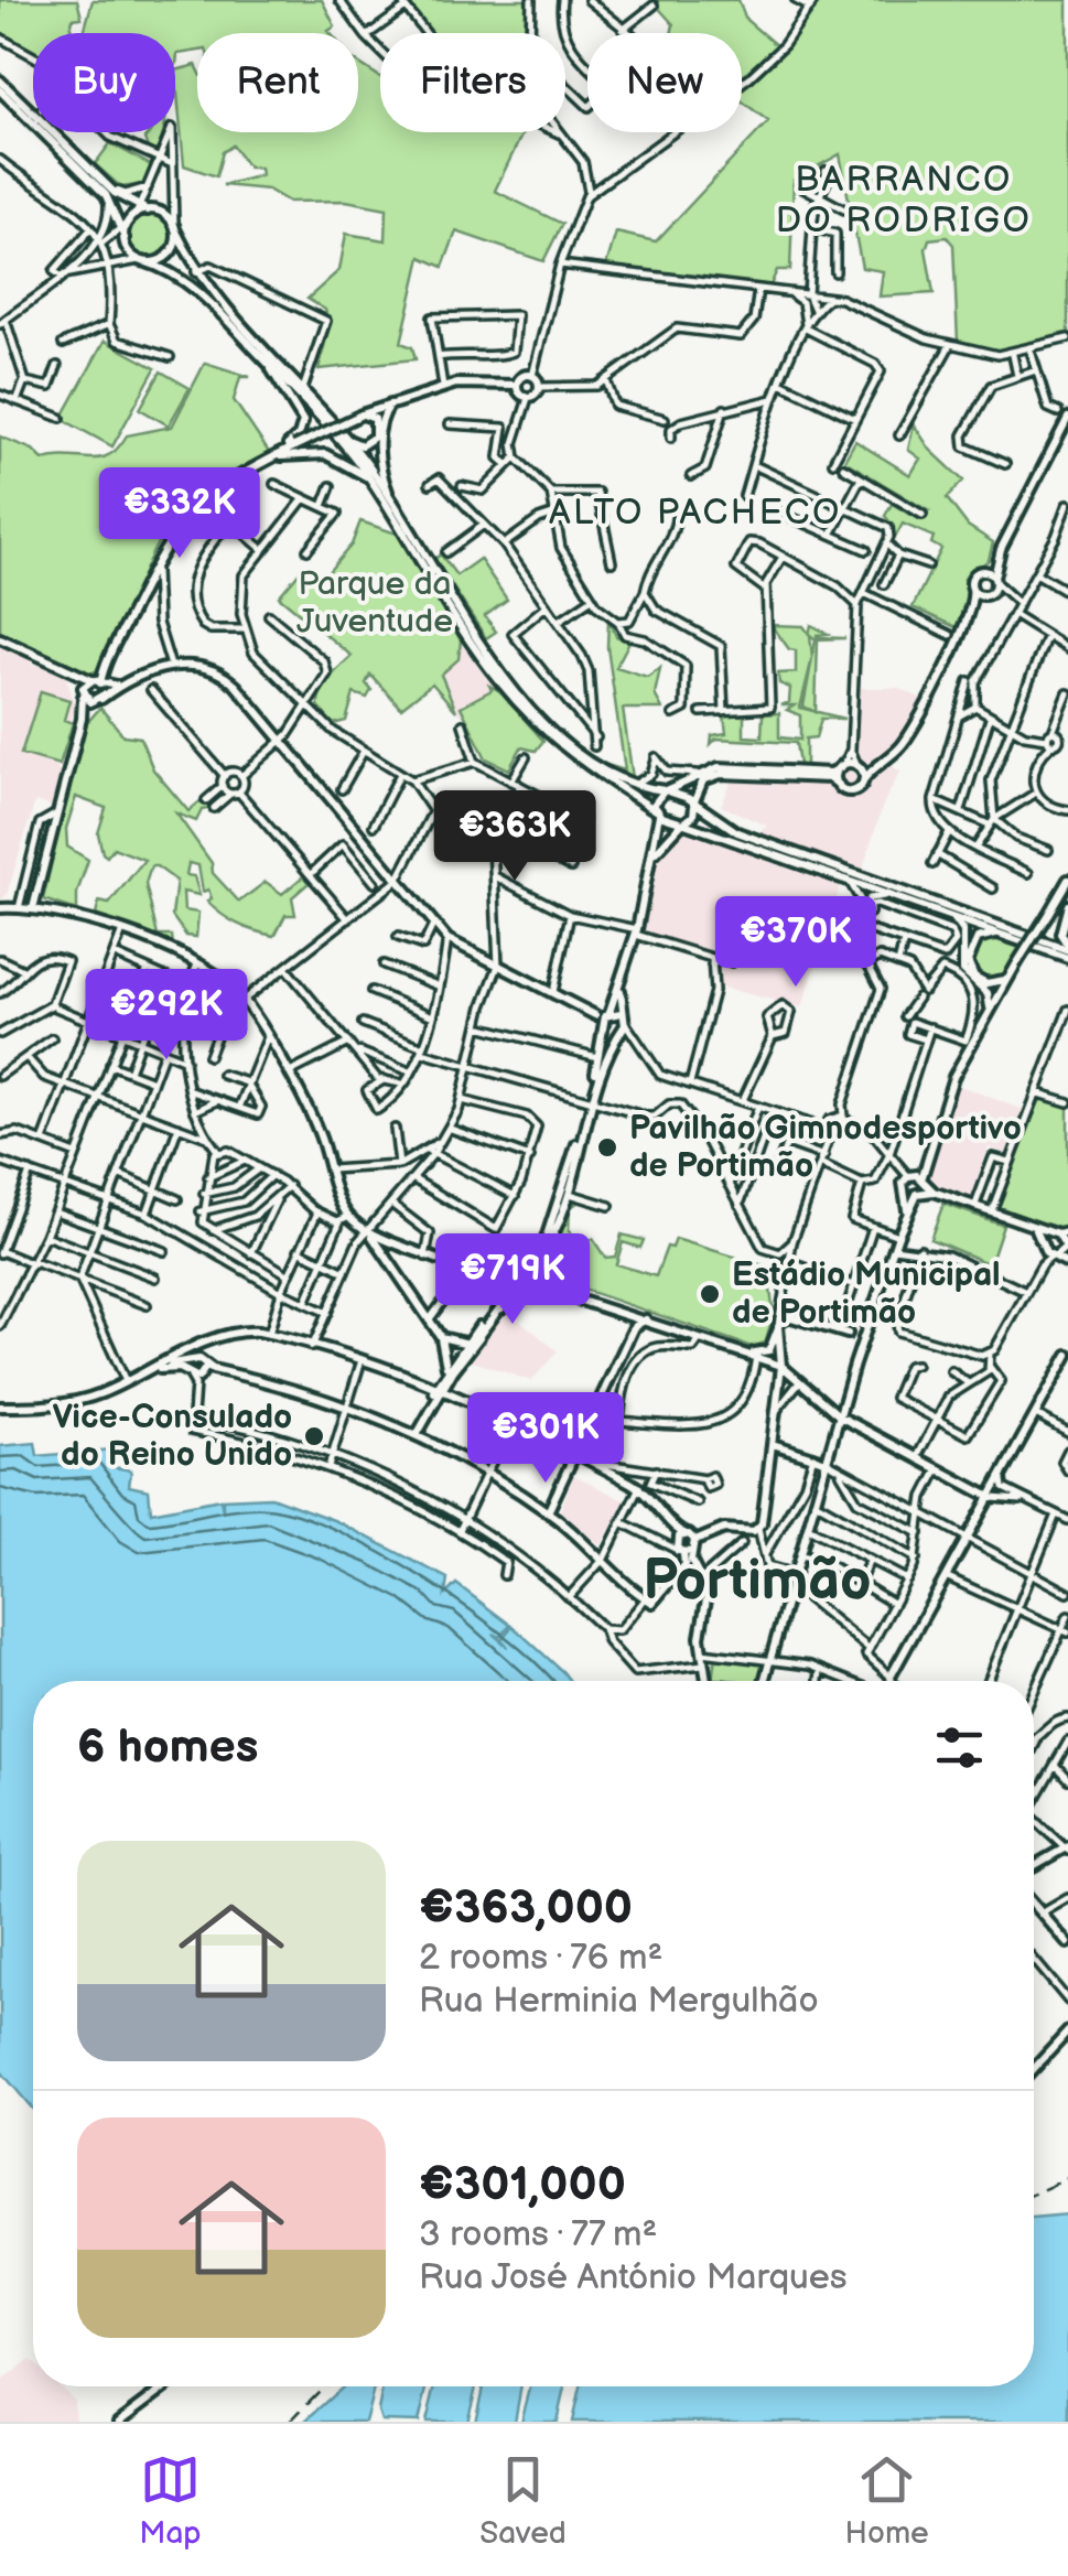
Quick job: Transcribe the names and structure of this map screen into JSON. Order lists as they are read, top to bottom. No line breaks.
{"districts":["BARRANCO DO RODRIGO","ALTO PACHECO","Portimão"],"parks":["Parque da Juventude"],"places":["Pavilhão Gimnodesportivo de Portimão","Estádio Municipal de Portimão","Vice-Consulado do Reino Unido"],"page":{"chip":["Buy","Rent","Filters","New"],"price":["€332K","€363K","€370K","€292K","€719K","€301K"],"heading":"6 homes","list":[{"name":"€363,000","note":"2 rooms · 76 m² · Rua Herminia Mergulhão"},{"name":"€301,000","note":"3 rooms · 77 m² · Rua José António Marques"}],"tabs":["Map","Saved","Home"]}}
